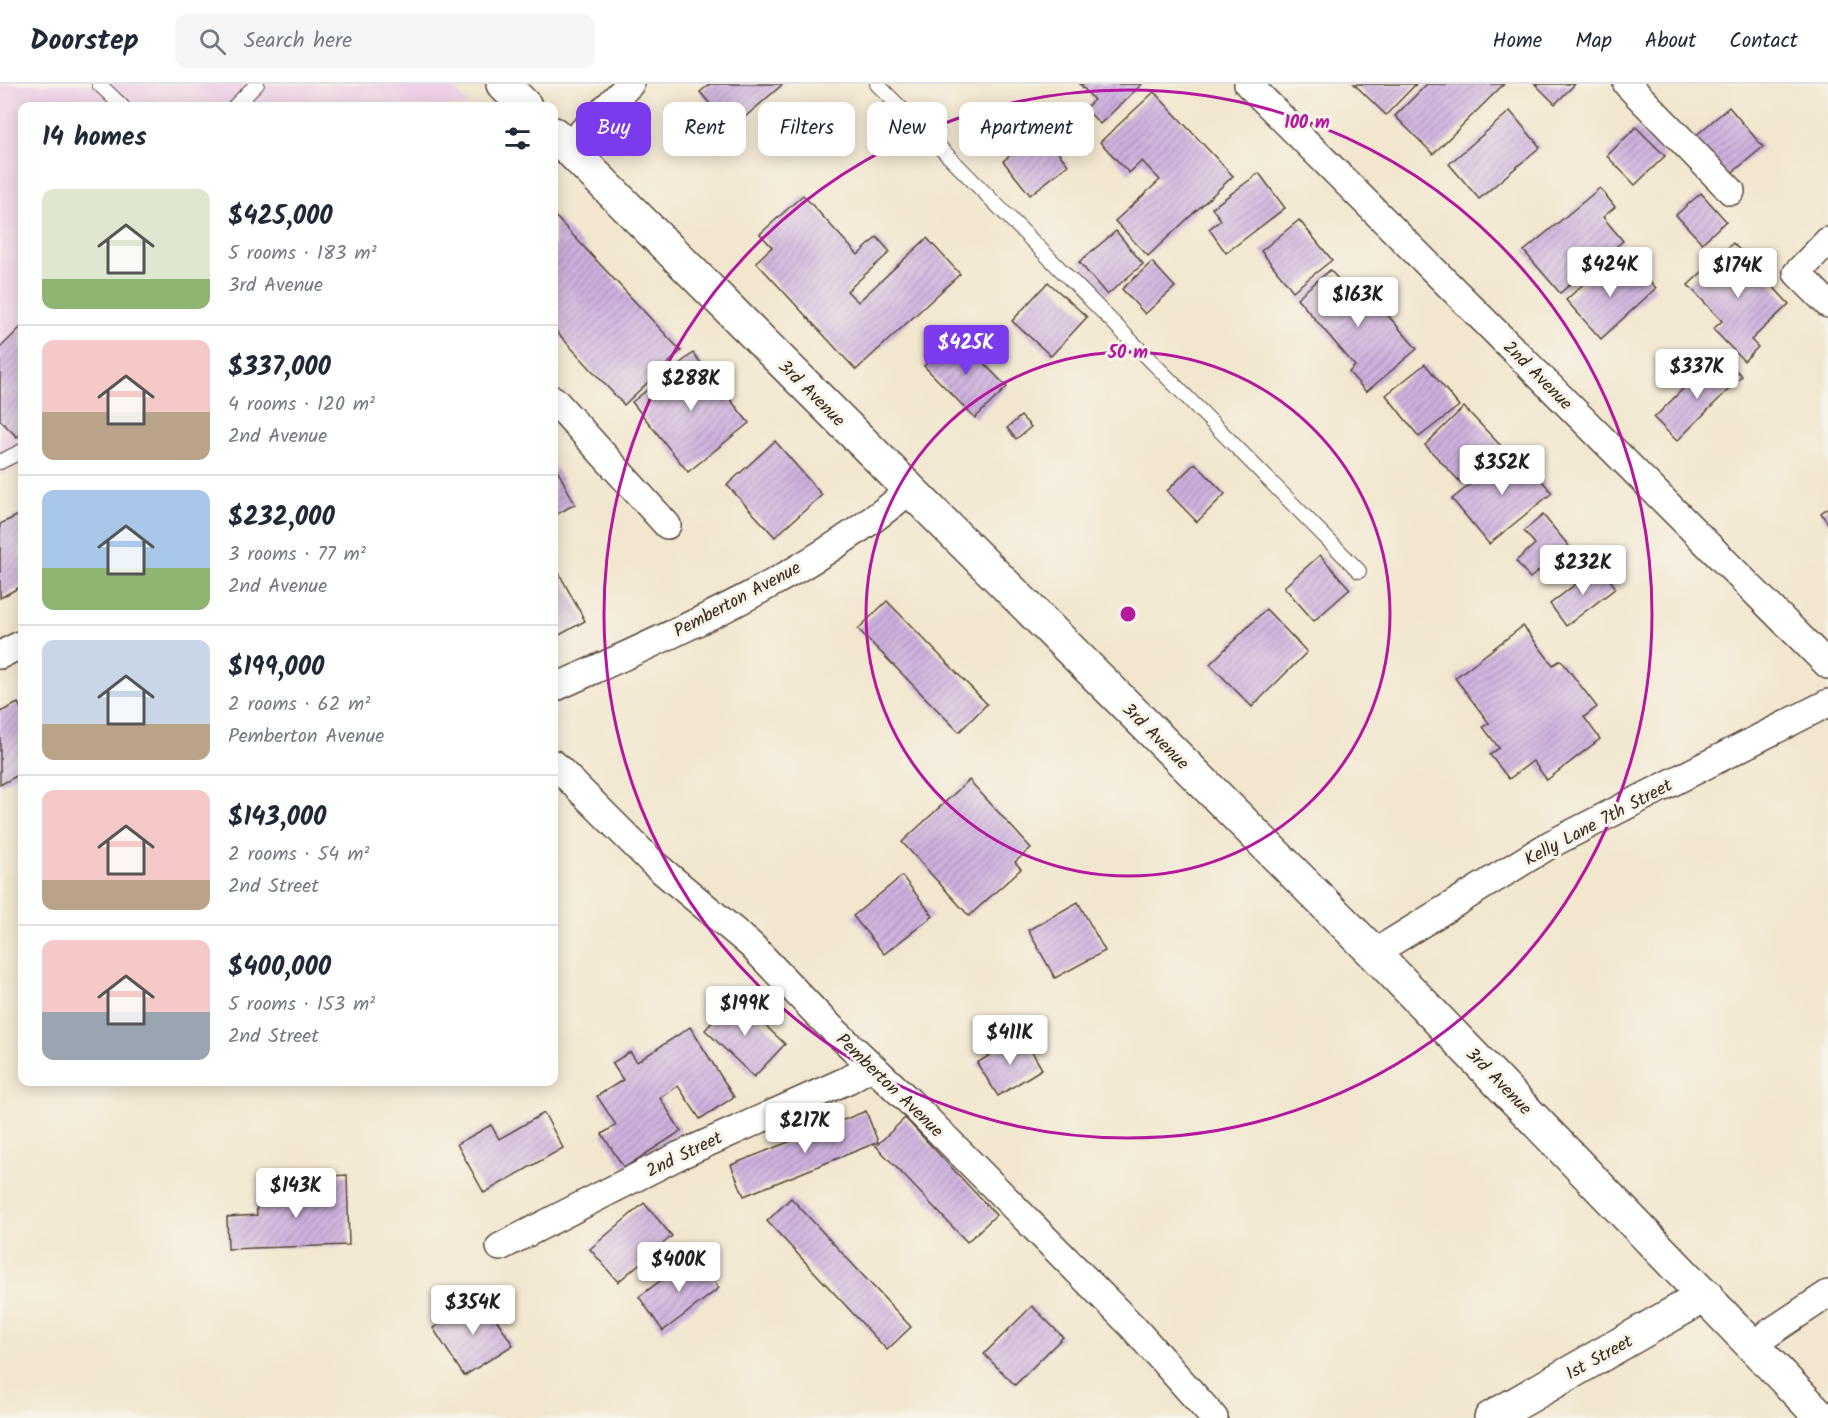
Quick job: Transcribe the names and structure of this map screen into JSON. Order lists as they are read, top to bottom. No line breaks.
{"streets":{"street":["2nd Avenue","3rd Avenue","Pemberton Avenue","Kelly Lane 7th Street","2nd Street","1st Street"]},"crossings":[["3rd Avenue","Pemberton Avenue"],["3rd Avenue","Kelly Lane 7th Street"],["3rd Avenue","1st Street"],["Pemberton Avenue","2nd Street"]],"page":{"header":"Doorstep","search":"Search here","nav":["Home","Map","About","Contact"],"chip":["Buy","Rent","Filters","New","Apartment"],"heading":"14 homes","list":[{"name":"$425,000","note":"5 rooms · 183 m² · 3rd Avenue"},{"name":"$337,000","note":"4 rooms · 120 m² · 2nd Avenue"},{"name":"$232,000","note":"3 rooms · 77 m² · 2nd Avenue"},{"name":"$199,000","note":"2 rooms · 62 m² · Pemberton Avenue"},{"name":"$143,000","note":"2 rooms · 54 m² · 2nd Street"},{"name":"$400,000","note":"5 rooms · 153 m² · 2nd Street"}],"price":["$424K","$174K","$163K","$425K","$337K","$288K","$352K","$232K","$199K","$411K","$217K","$143K","$400K","$354K"]},"rings":["100 m","50 m"]}
